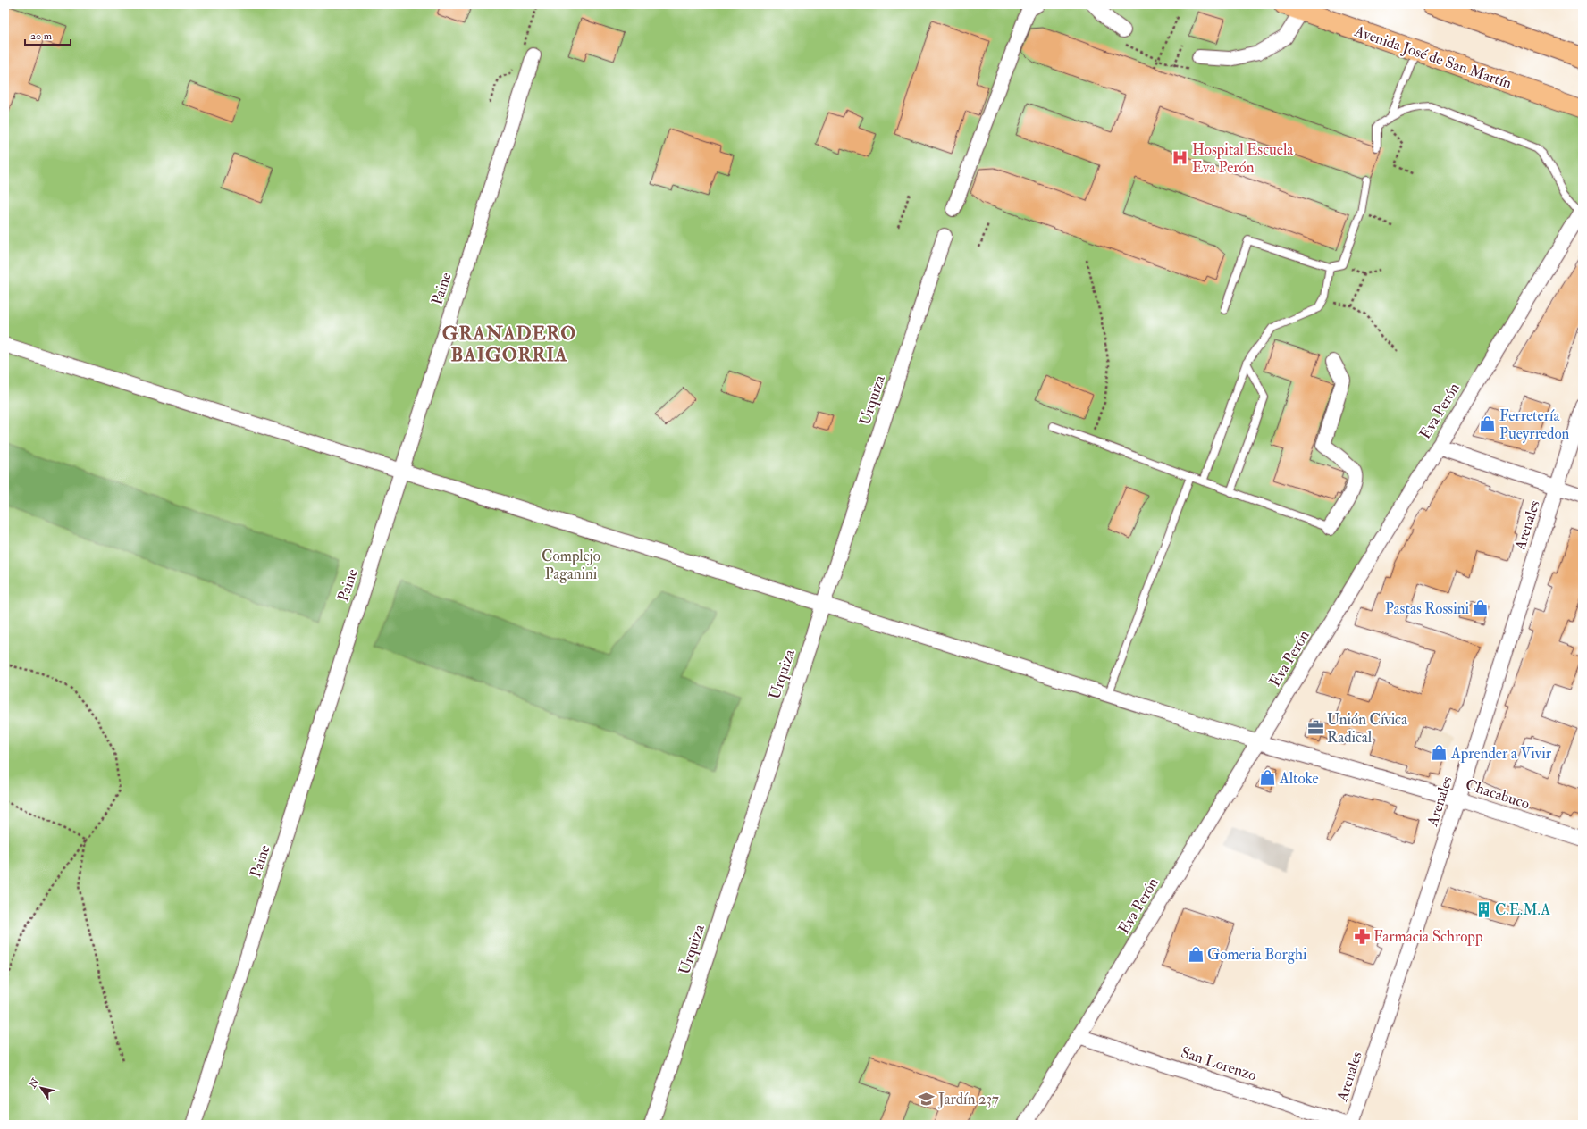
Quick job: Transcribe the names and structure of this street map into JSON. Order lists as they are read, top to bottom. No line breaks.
{"streets":{"main road":["Avenida José de San Martín"],"street":["Paine","Urquiza","Eva Perón","Arenales","Chacabuco","San Lorenzo"]},"crossings":[["Paine","Chacabuco"],["Urquiza","Chacabuco"],["Eva Perón","Chacabuco"],["Eva Perón","San Lorenzo"],["Arenales","Chacabuco"]],"districts":["GRANADERO BAIGORRIA"],"parks":["Complejo Paganini"],"places":{"hospital":["Hospital Escuela Eva Perón"],"shop":["Ferretería Pueyrredon","Pastas Rossini","Aprender a Vivir","Altoke","Gomeria Borghi"],"office":["Unión Cívica Radical"],"building":["C.E.M.A"],"pharmacy":["Farmacia Schropp"],"school or university":["Jardín 237"]},"scale_bar":"20 m","north":"top left"}
